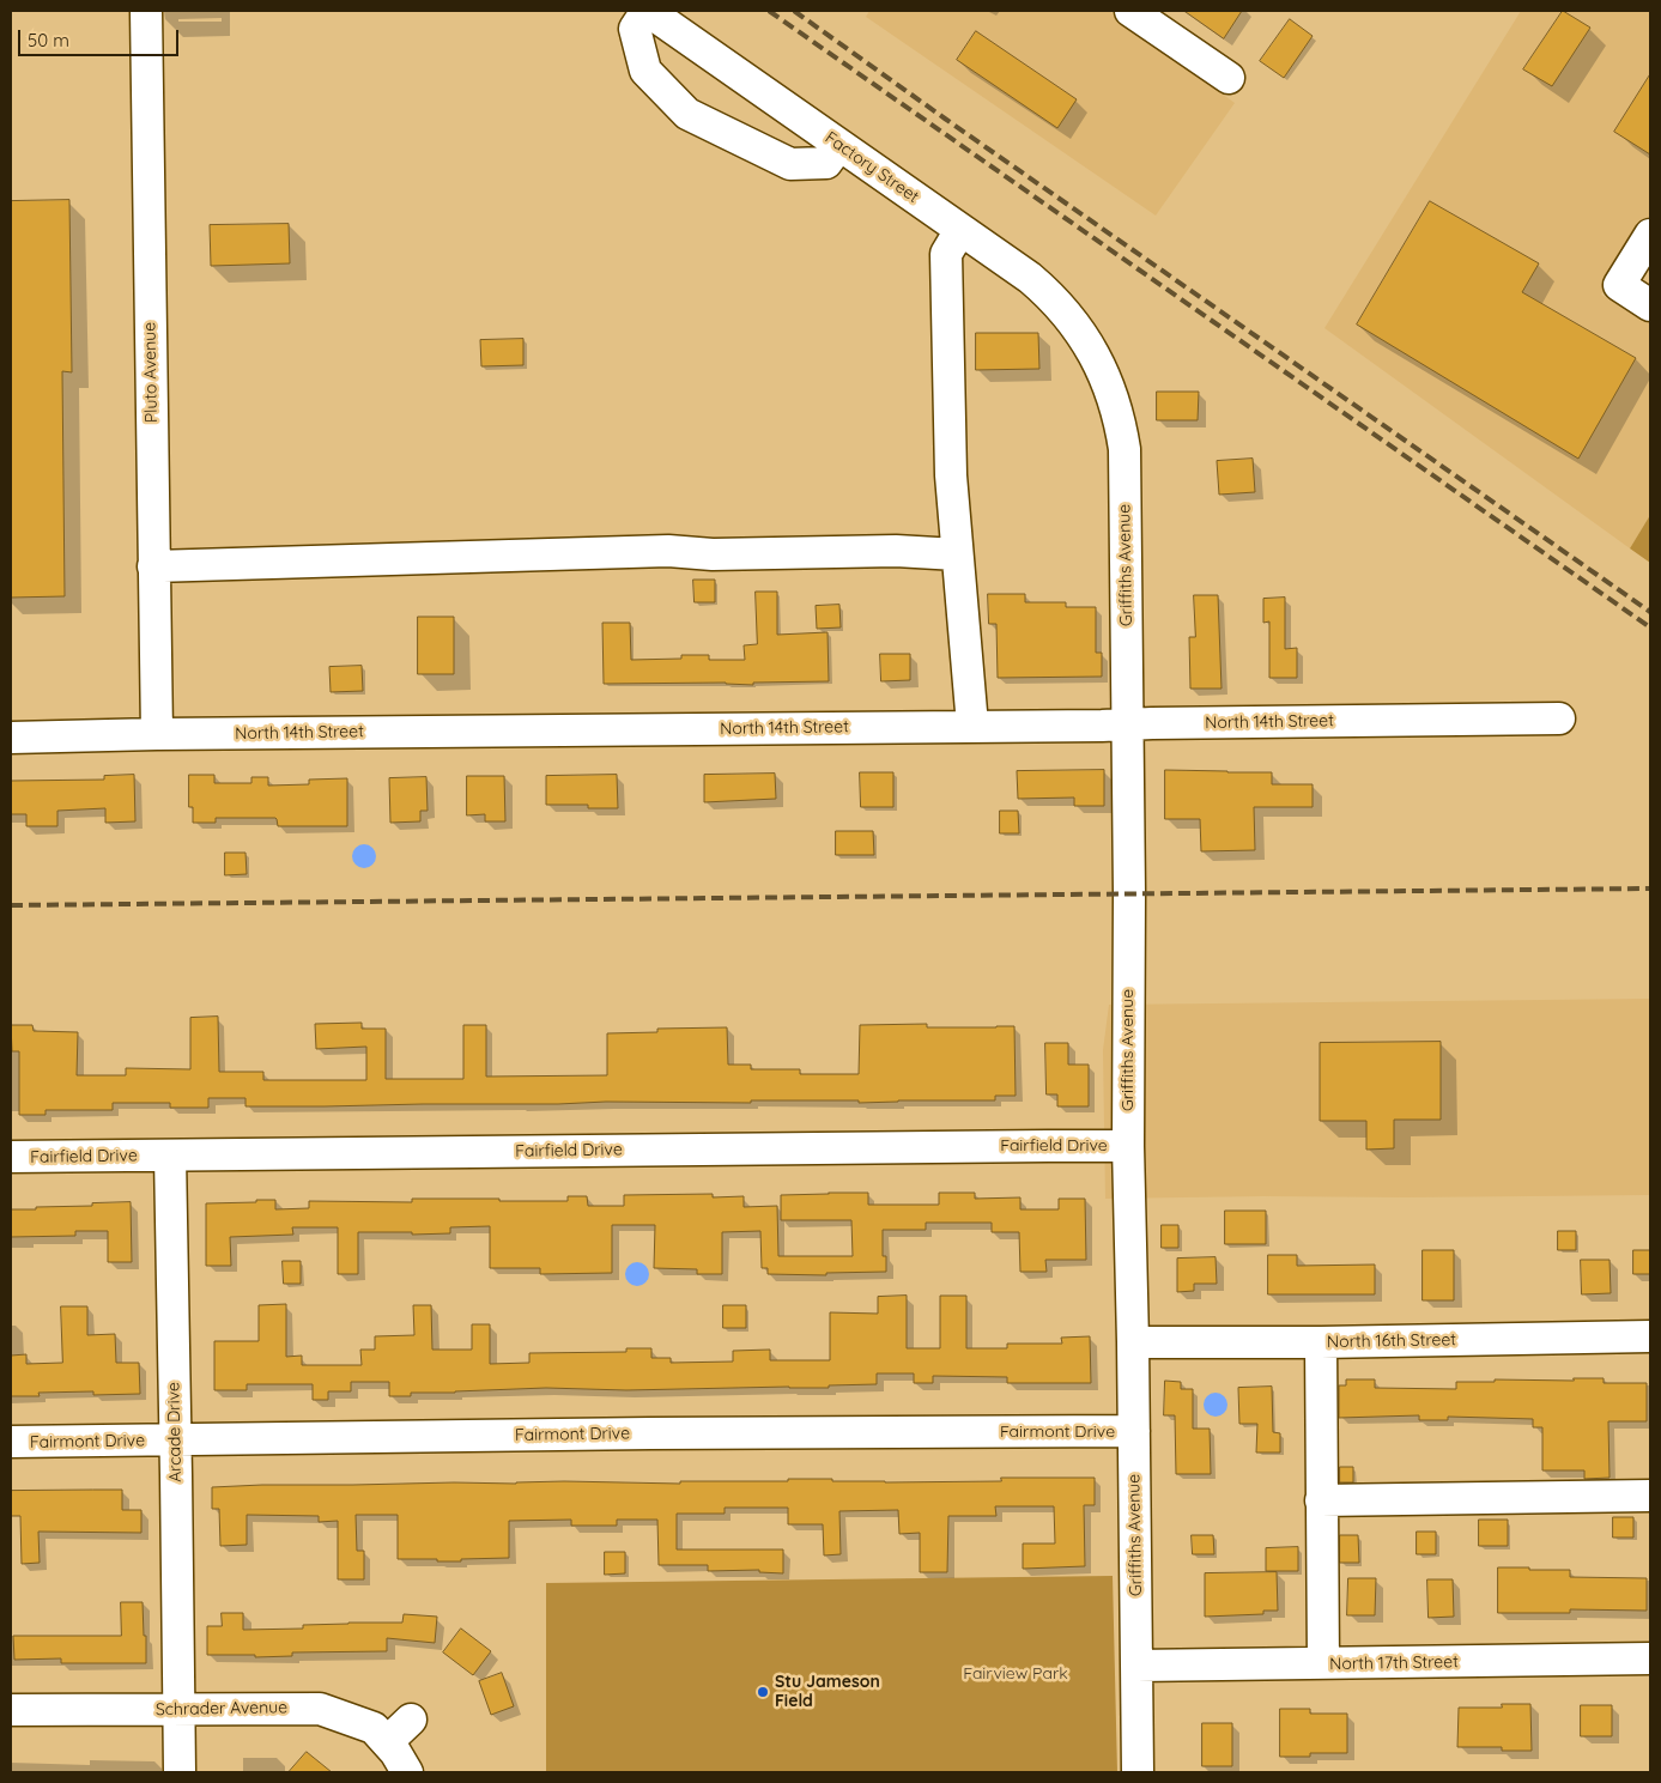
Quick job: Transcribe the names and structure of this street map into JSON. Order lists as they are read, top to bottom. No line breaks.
{"streets":{"street":["Factory Street","Pluto Avenue","Griffiths Avenue","North 14th Street","Fairfield Drive","North 16th Street","Arcade Drive","Fairmont Drive","North 17th Street","Schrader Avenue"]},"crossings":[["Factory Street","Griffiths Avenue"],["Pluto Avenue","North 14th Street"],["Griffiths Avenue","North 14th Street"],["Griffiths Avenue","Fairfield Drive"],["Griffiths Avenue","North 16th Street"],["Griffiths Avenue","Fairmont Drive"],["Griffiths Avenue","North 17th Street"],["Fairfield Drive","Arcade Drive"],["Arcade Drive","Fairmont Drive"],["Arcade Drive","Schrader Avenue"]],"parks":["Fairview Park"],"places":["Stu Jameson Field"],"scale_bar":"50 m"}
